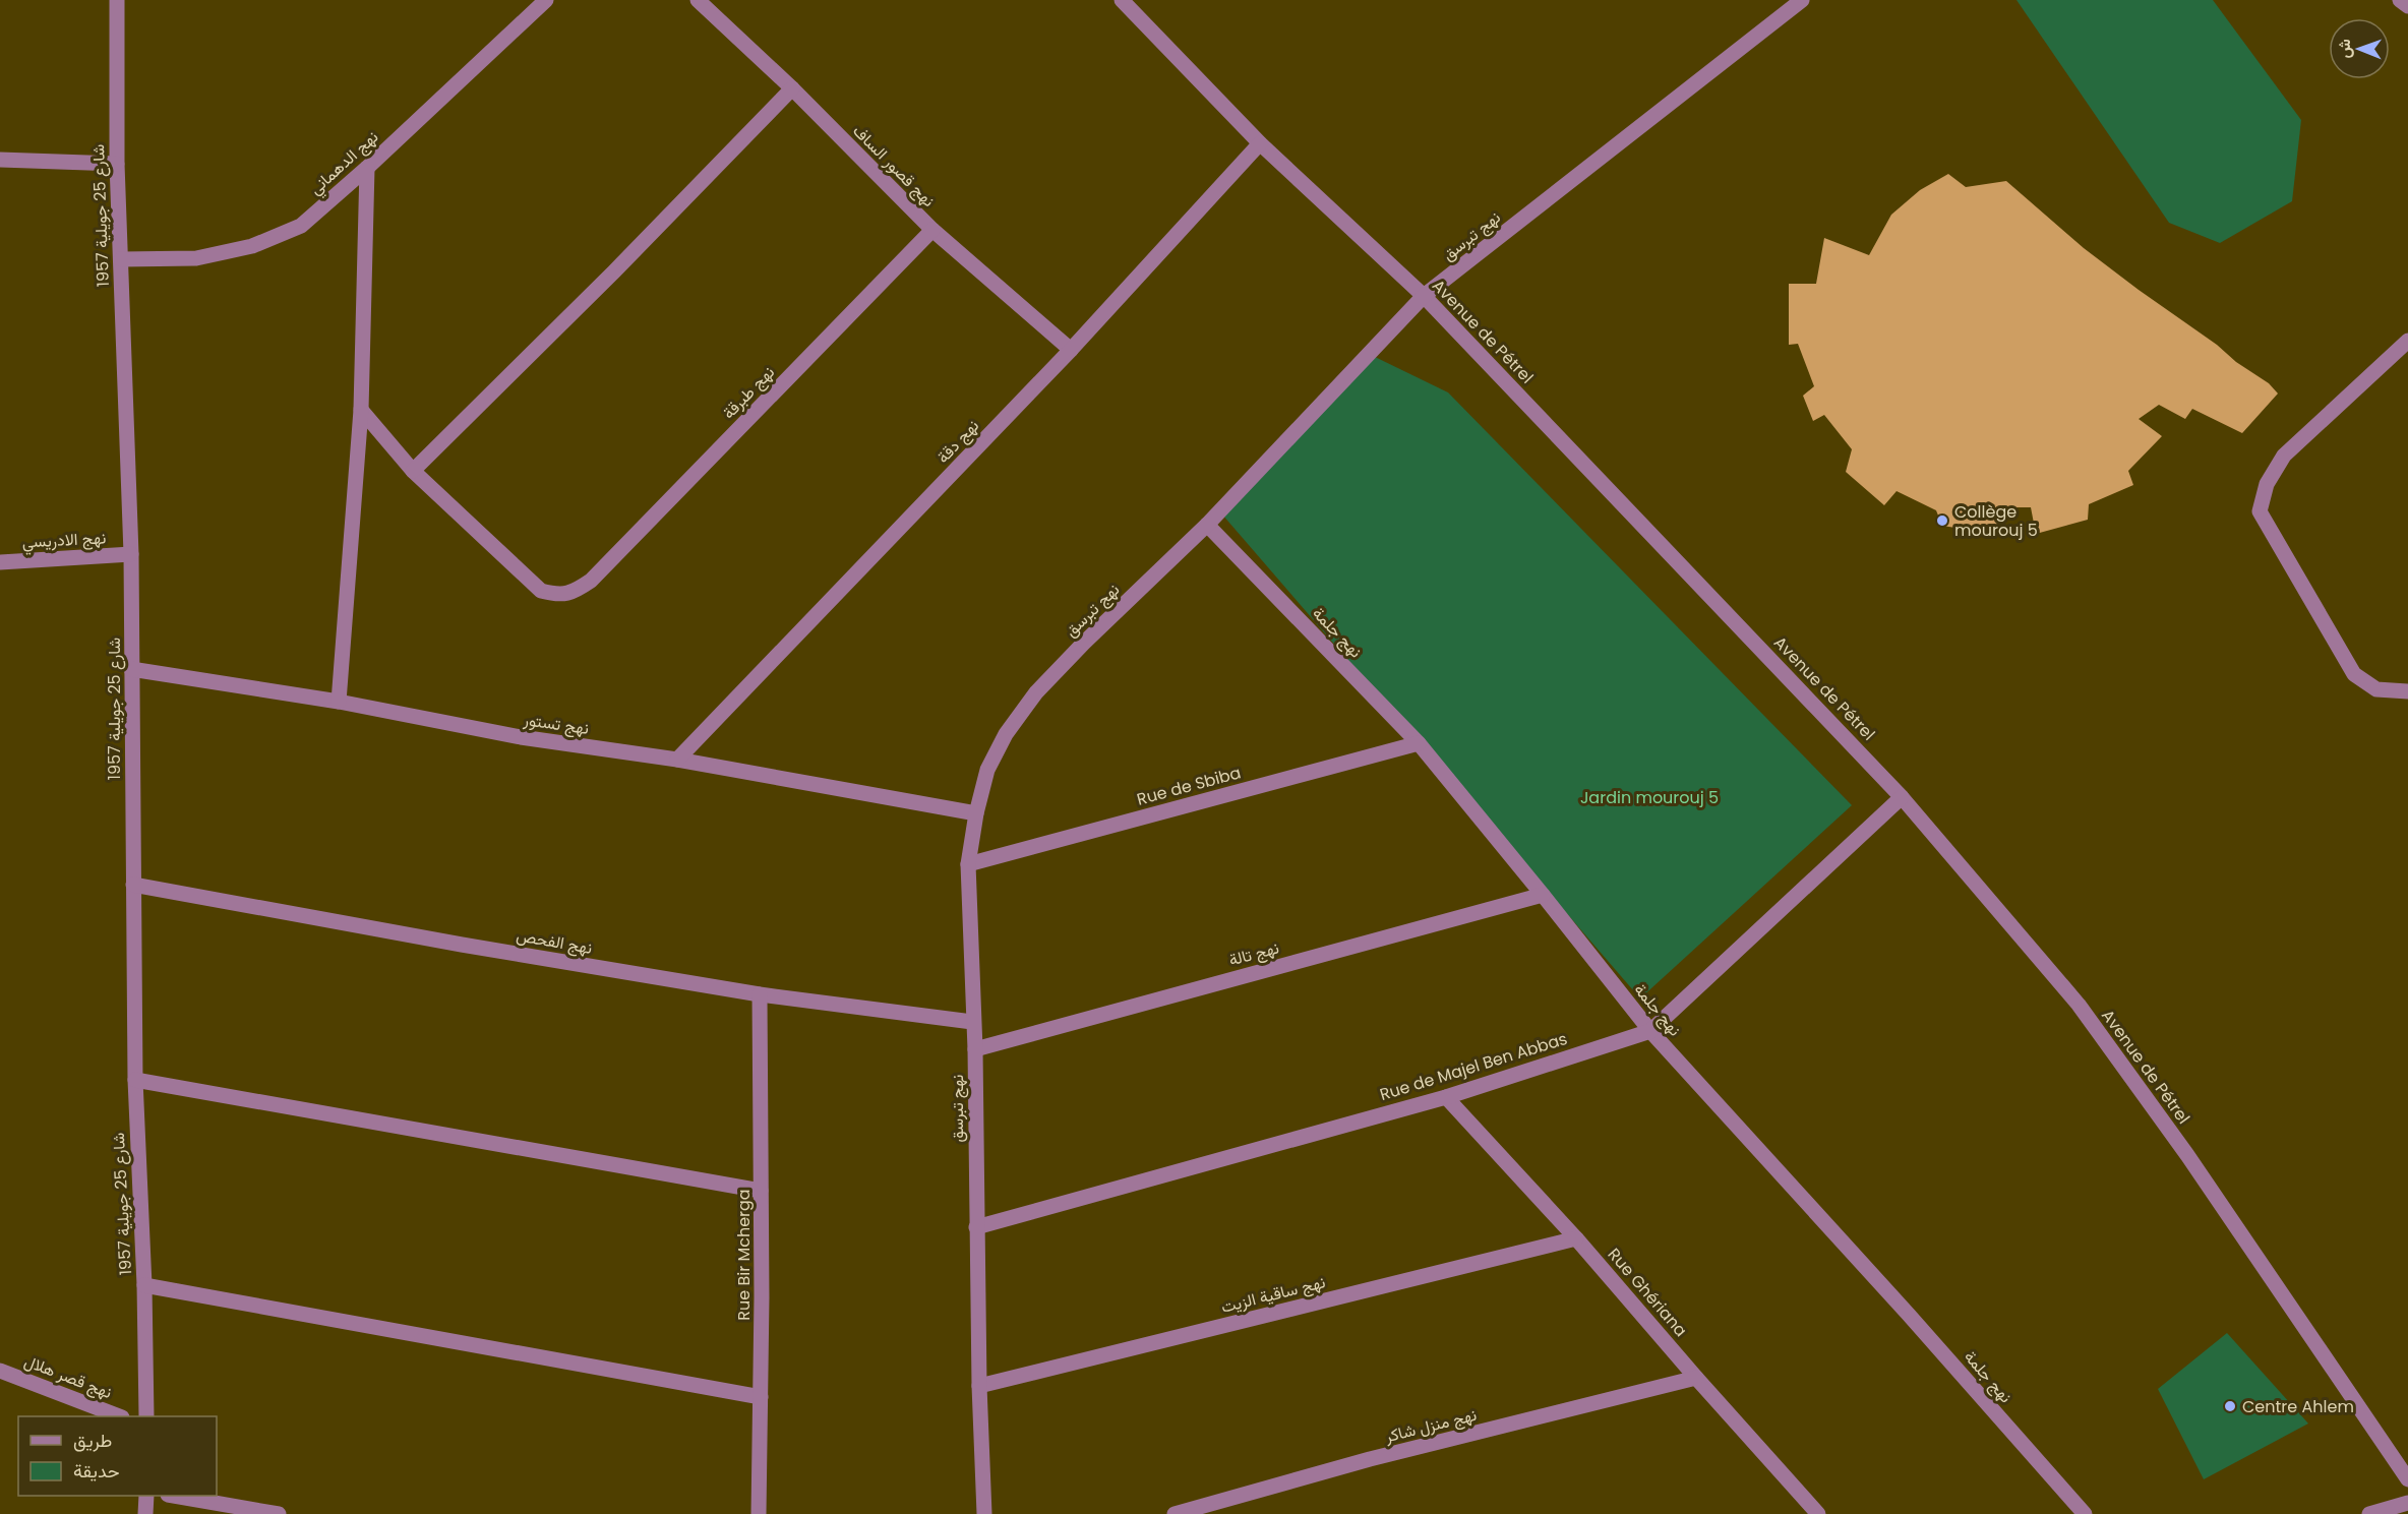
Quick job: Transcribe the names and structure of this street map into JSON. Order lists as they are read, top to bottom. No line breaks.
{"streets":{"street":["نهج الدهماني","نهج قصور الساف","شارع 25 جويلية 1957","نهج تبرسق","Avenue de Pétrel","نهج طبرقة","نهج دقة","نهج الادريسي","نهج جلمة","نهج تستور","Rue de Sbiba","نهج الفحص","نهج تالة","Rue de Majel Ben Abbas","Rue Bir Mcherga","Rue Ghériana","نهج ساقية الزيت","نهج قصر هلال","نهج منزل شاكر"]},"crossings":[["نهج الدهماني","شارع 25 جويلية 1957"],["نهج قصور الساف","نهج طبرقة"],["نهج قصور الساف","نهج دقة"],["شارع 25 جويلية 1957","نهج الادريسي"],["شارع 25 جويلية 1957","نهج تستور"],["شارع 25 جويلية 1957","نهج الفحص"],["نهج تبرسق","Avenue de Pétrel"],["نهج تبرسق","نهج جلمة"],["نهج تبرسق","نهج تستور"],["نهج تبرسق","Rue de Sbiba"],["نهج تبرسق","نهج الفحص"],["نهج تبرسق","نهج تالة"],["نهج تبرسق","Rue de Majel Ben Abbas"],["نهج تبرسق","نهج ساقية الزيت"],["Avenue de Pétrel","نهج دقة"],["Avenue de Pétrel","Rue de Majel Ben Abbas"],["نهج دقة","نهج تستور"],["نهج جلمة","Rue de Sbiba"],["نهج جلمة","نهج تالة"],["نهج جلمة","Rue de Majel Ben Abbas"],["نهج الفحص","Rue Bir Mcherga"],["Rue de Majel Ben Abbas","Rue Ghériana"],["Rue Ghériana","نهج ساقية الزيت"],["Rue Ghériana","نهج منزل شاكر"]],"parks":["Jardin mourouj 5"],"places":["Collège mourouj 5","Centre Ahlem"],"legend":["طريق","حديقة"],"north":"left"}
